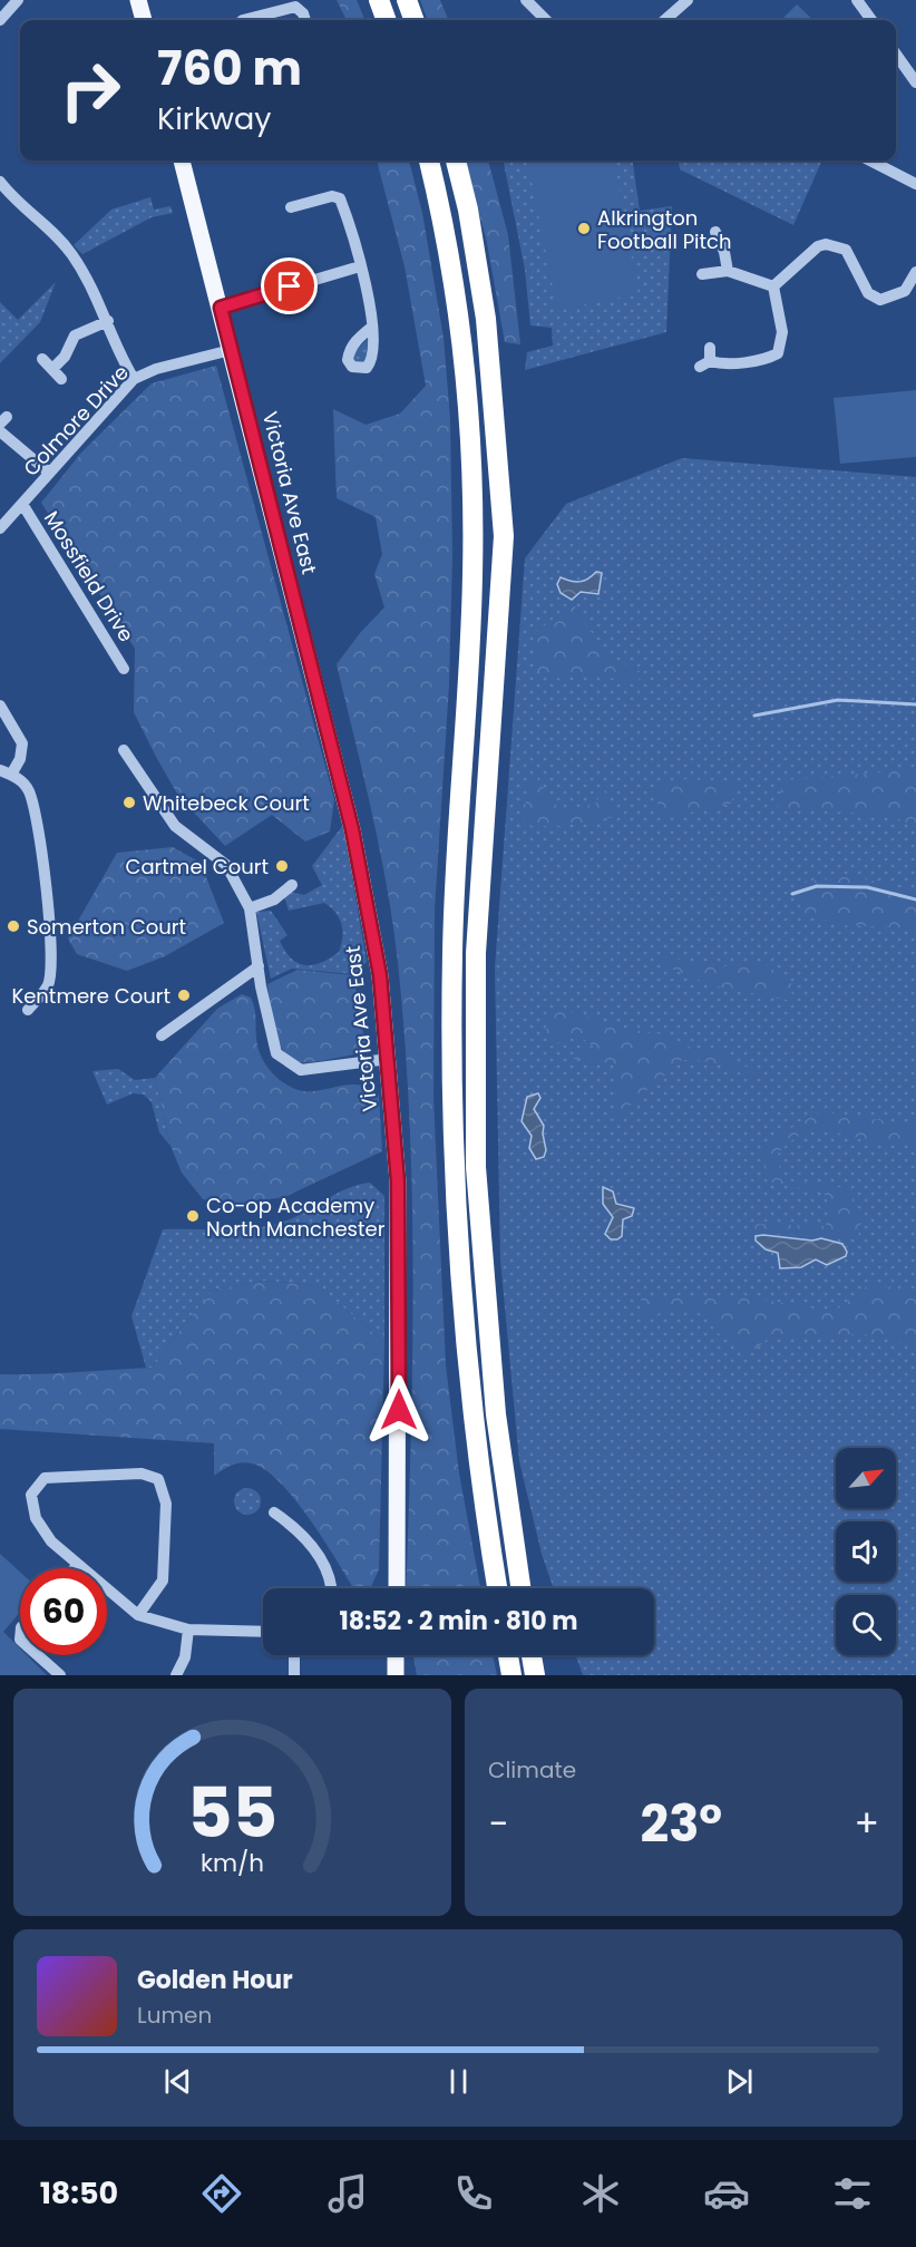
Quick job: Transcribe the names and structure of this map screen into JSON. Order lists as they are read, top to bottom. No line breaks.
{"streets":{"main road":["Victoria Ave East"],"street":["Colmore Drive","Mossfield Drive"]},"crossings":[["Colmore Drive","Victoria Ave East"],["Colmore Drive","Mossfield Drive"]],"places":["Alkrington Football Pitch","Whitebeck Court","Cartmel Court","Somerton Court","Kentmere Court","Co-op Academy North Manchester"],"north":"top right","page":{"turn":["760 m","Kirkway"],"limit":"60","trip":"18:52 · 2 min · 810 m","tile":"Climate","heat":["−","23°","+"],"song":["Golden Hour","Lumen"],"tabs":"18:50","gauge":["55","km/h"]}}
